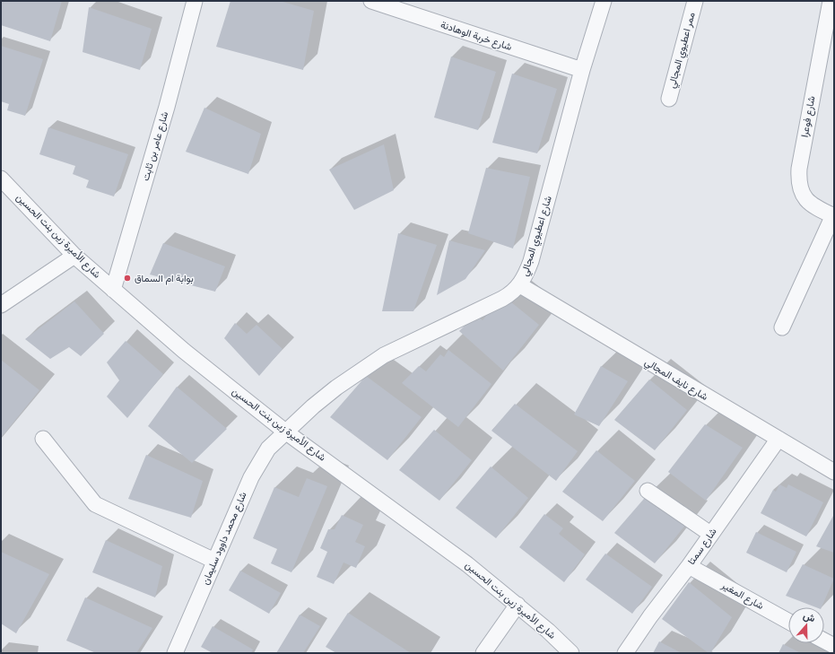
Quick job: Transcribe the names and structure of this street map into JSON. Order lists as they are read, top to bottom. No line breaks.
{"streets":{"street":["شارع خربة الوهادنة","ممر اعطيوي المجالي","شارع فوعرا","شارع عامر بن ثابت","شارع الأميرة زين بنت الحسين","شارع اعطيوي المجالي","شارع نايف المجالي","شارع محمد داوود سليمان","شارع سمتا","شارع المغير"]},"crossings":[["شارع خربة الوهادنة","شارع اعطيوي المجالي"],["شارع عامر بن ثابت","شارع الأميرة زين بنت الحسين"],["شارع الأميرة زين بنت الحسين","شارع اعطيوي المجالي"],["شارع الأميرة زين بنت الحسين","شارع محمد داوود سليمان"],["شارع اعطيوي المجالي","شارع نايف المجالي"],["شارع اعطيوي المجالي","شارع محمد داوود سليمان"],["شارع نايف المجالي","شارع سمتا"],["شارع سمتا","شارع المغير"]],"places":["بوابة ام السماق"],"north":"top"}
